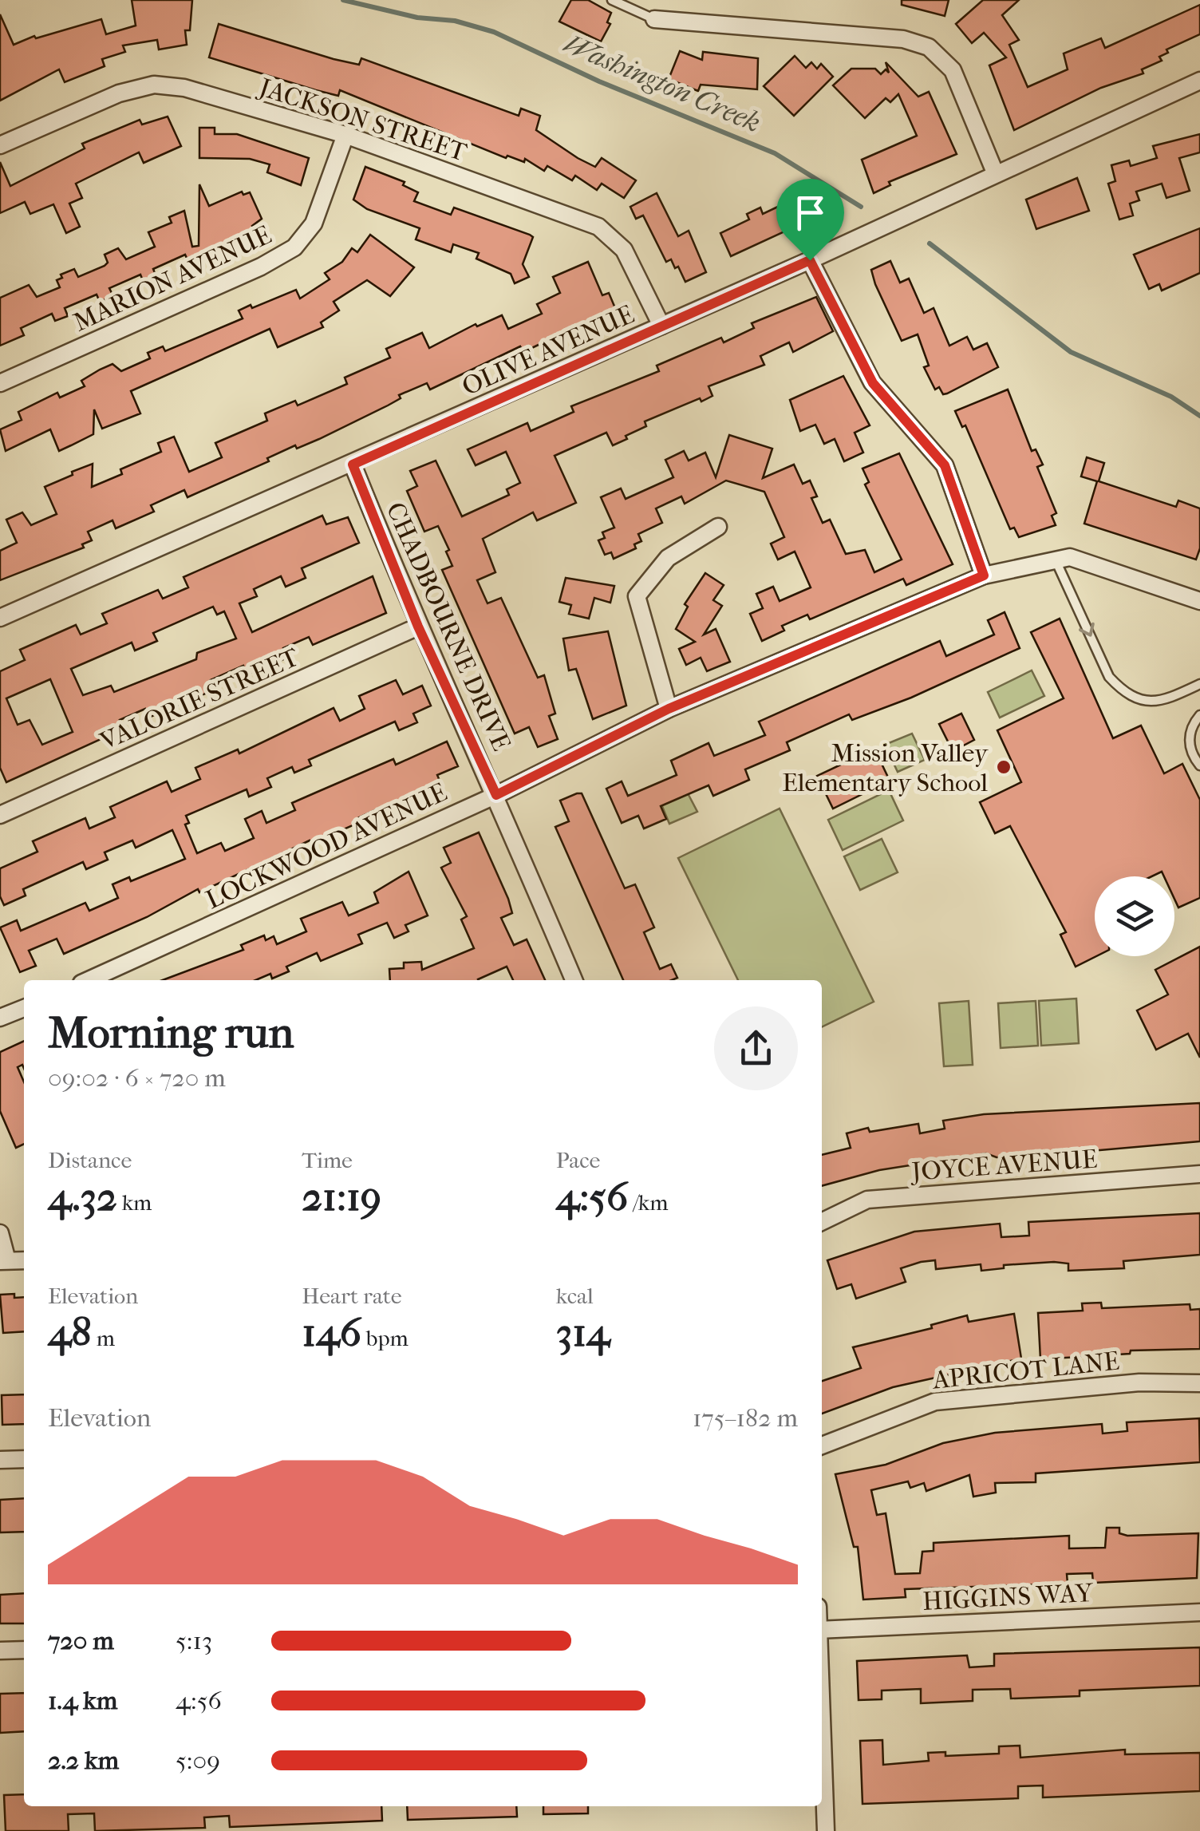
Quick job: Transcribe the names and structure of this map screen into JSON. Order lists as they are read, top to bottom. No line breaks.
{"streets":{"street":["JACKSON STREET","MARION AVENUE","OLIVE AVENUE","CHADBOURNE DRIVE","VALORIE STREET","LOCKWOOD AVENUE","JOYCE AVENUE","APRICOT LANE","HIGGINS WAY"]},"crossings":[["JACKSON STREET","MARION AVENUE"],["JACKSON STREET","OLIVE AVENUE"],["OLIVE AVENUE","CHADBOURNE DRIVE"],["CHADBOURNE DRIVE","VALORIE STREET"],["CHADBOURNE DRIVE","LOCKWOOD AVENUE"]],"water":["Washington Creek"],"places":["Mission Valley Elementary School"],"page":{"heading":["Morning run","09:02 · 6 × 720 m"],"stats":[["Distance","4.32 km"],["Time","21:19"],["Pace","4:56 /km"],["Elevation","48 m"],["Heart rate","146 bpm"],["kcal","314"]],"chart":["Elevation","175–182 m"],"list":[{"name":"720 m","note":"5:13"},{"name":"1.4 km","note":"4:56"},{"name":"2.2 km","note":"5:09"}]}}
